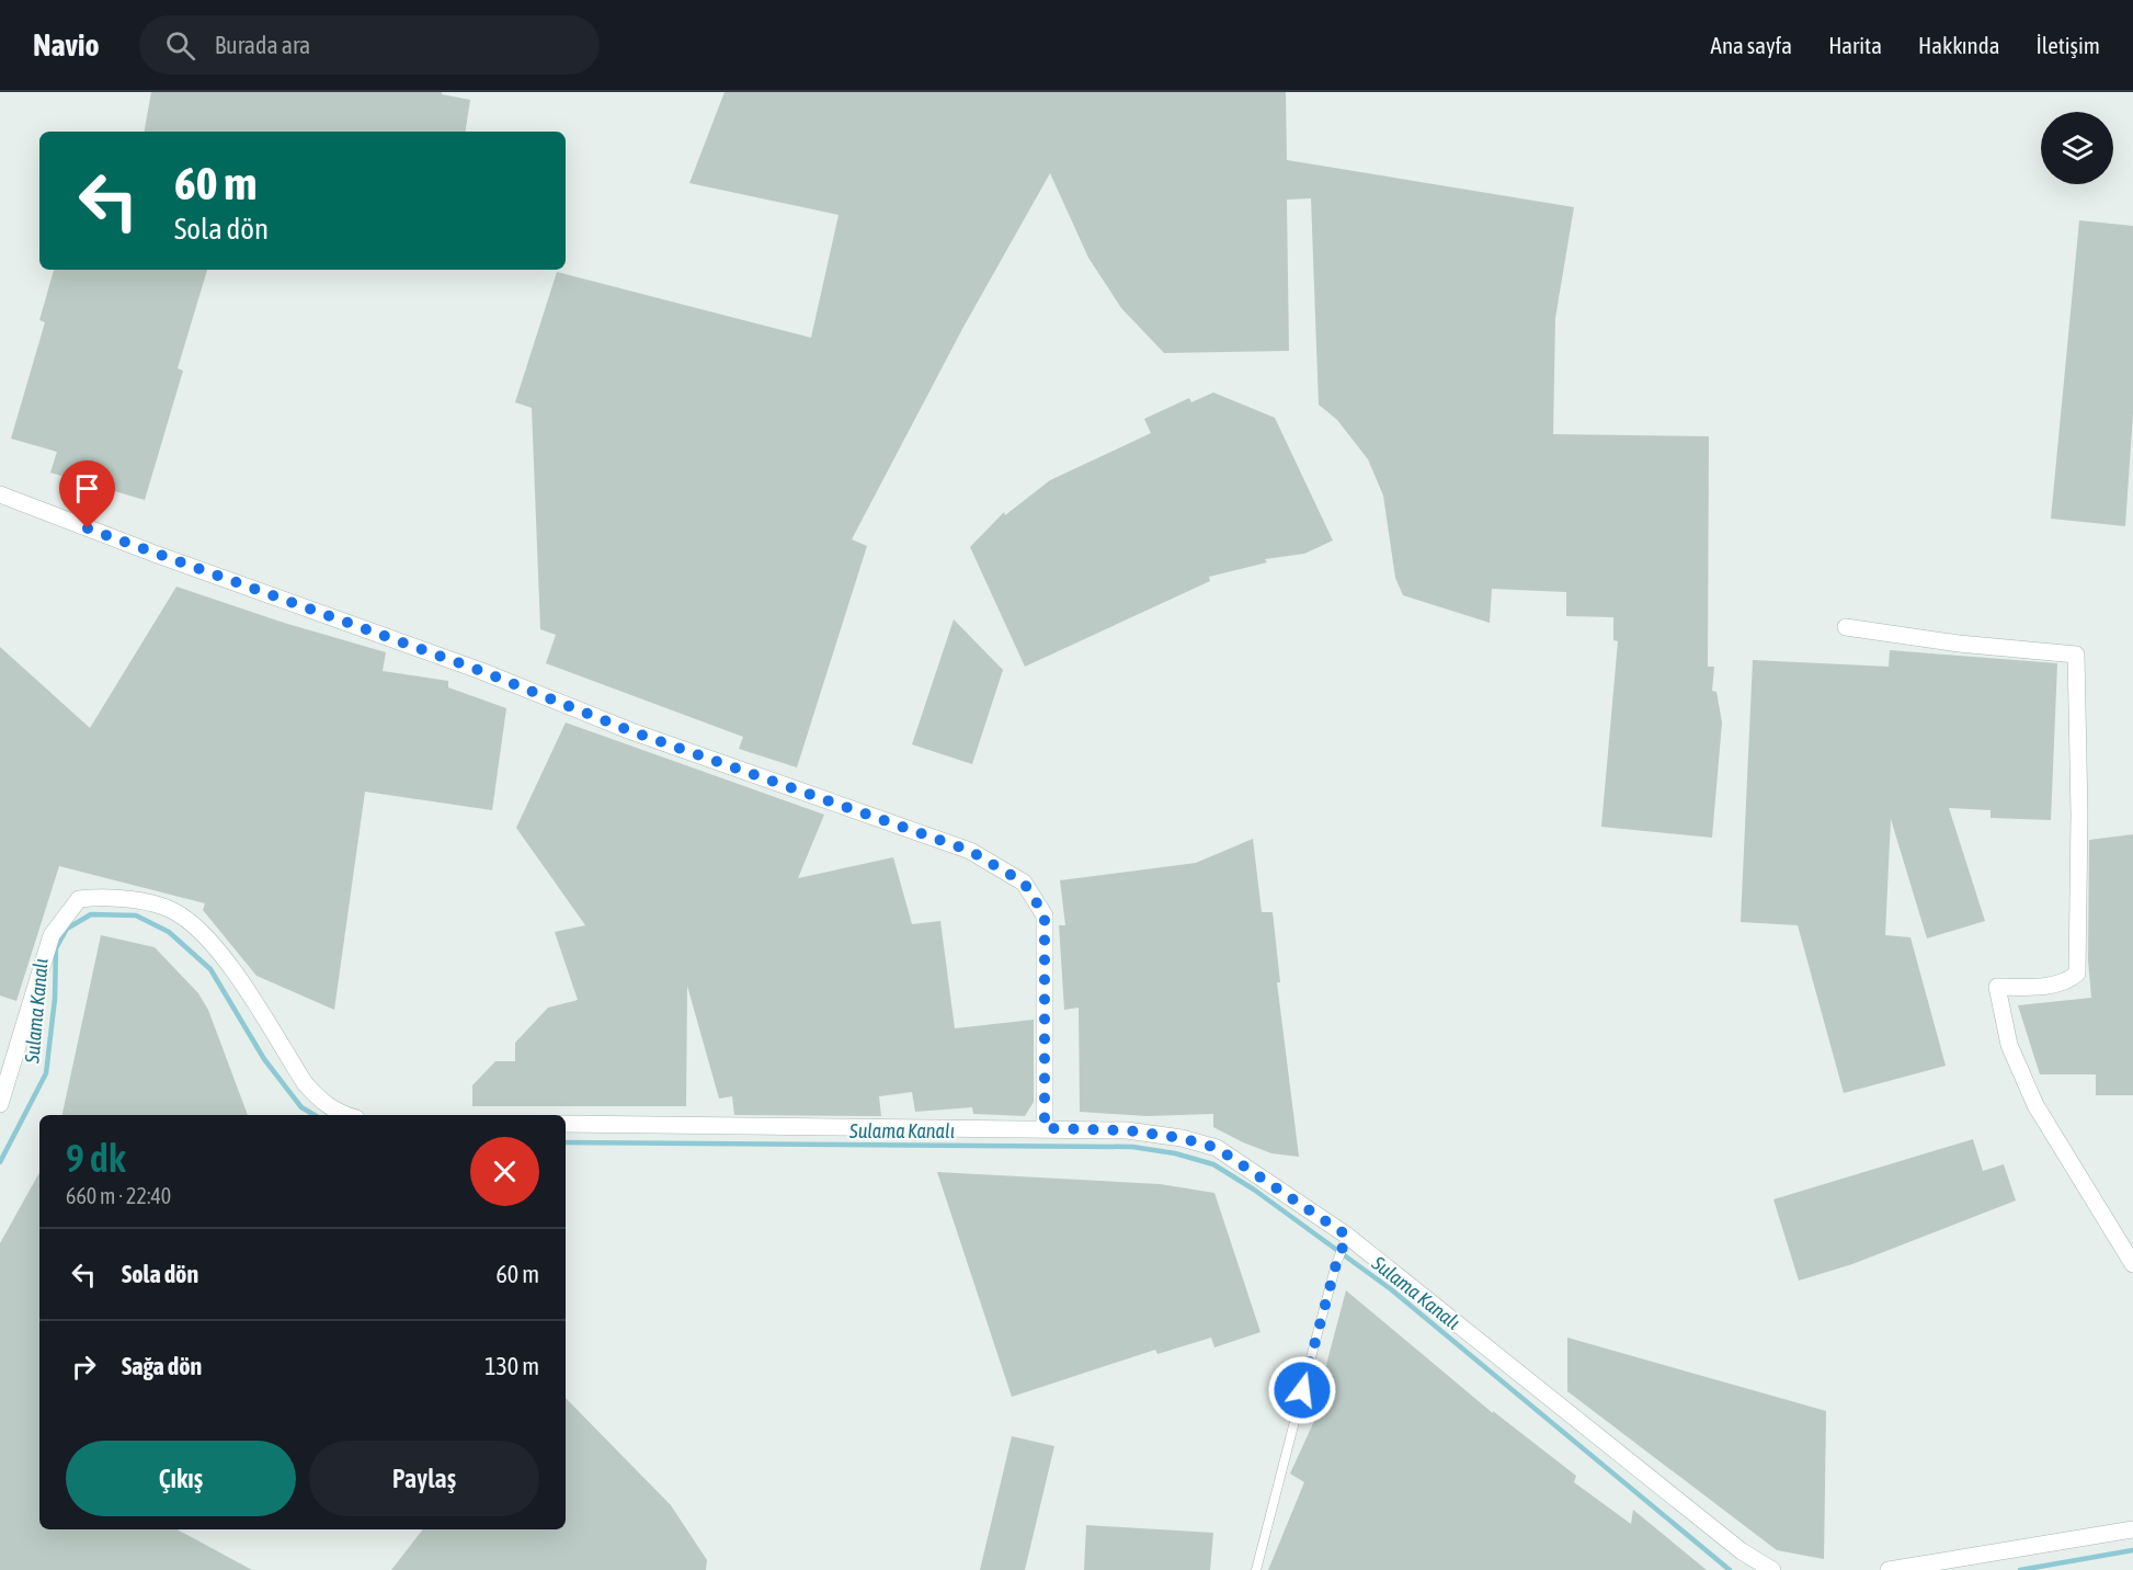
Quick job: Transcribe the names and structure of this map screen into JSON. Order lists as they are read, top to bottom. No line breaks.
{"water":["Sulama Kanalı"],"page":{"header":"Navio","search":"Burada ara","nav":["Ana sayfa","Harita","Hakkında","İletişim"],"turn":["60 m","Sola dön"],"heading":["9 dk","660 m · 22:40"],"list":[{"name":"Sola dön","value":"60 m"},{"name":"Sağa dön","value":"130 m"}],"buttons":["Çıkış","Paylaş"]}}
